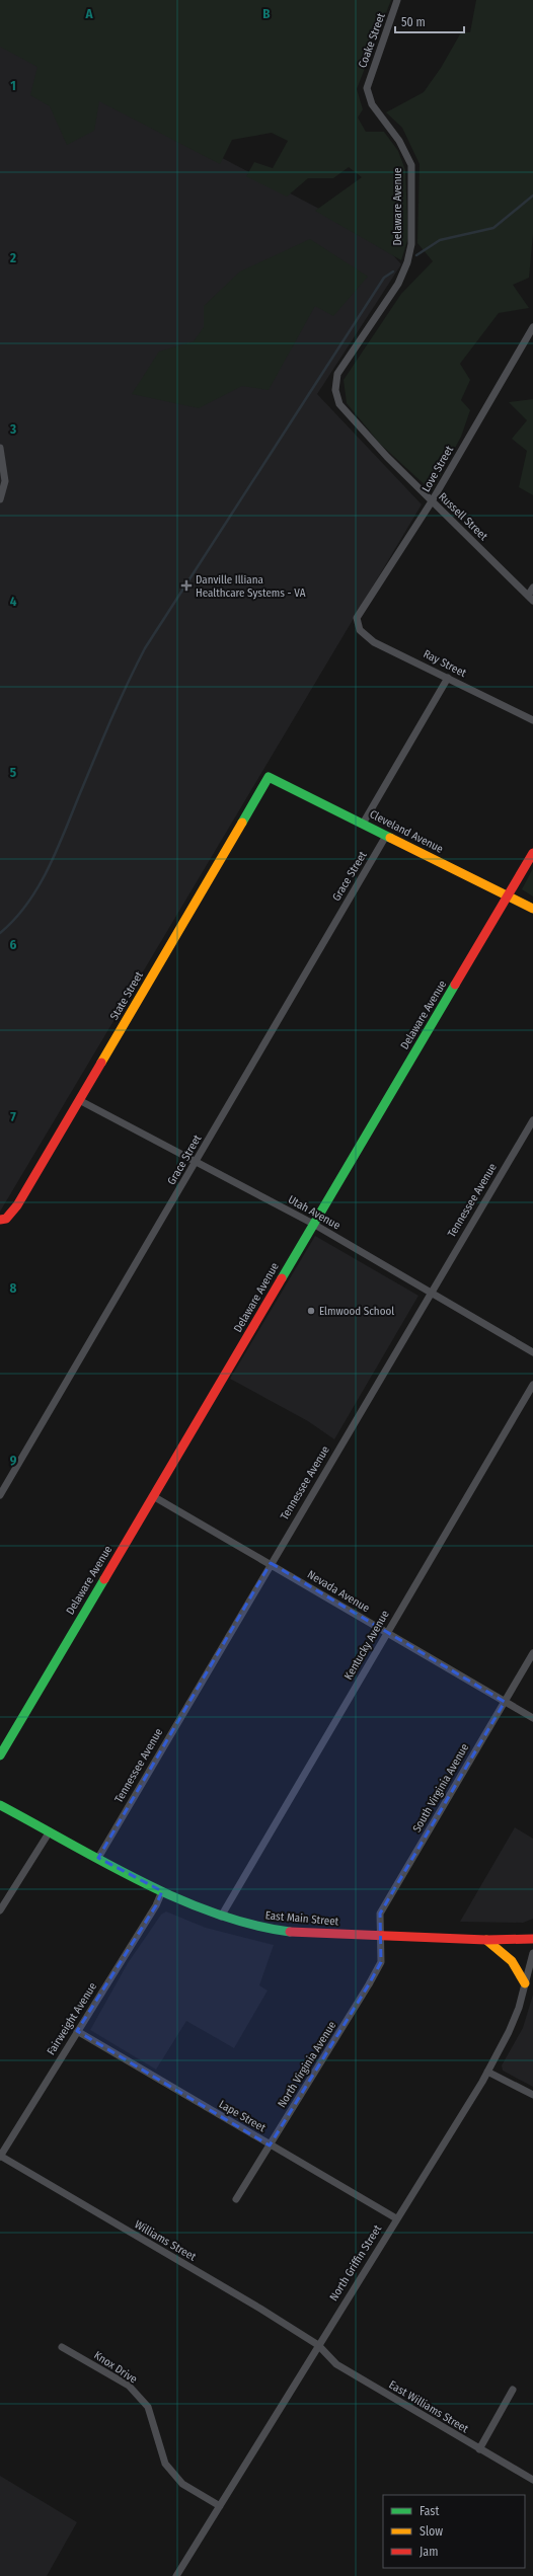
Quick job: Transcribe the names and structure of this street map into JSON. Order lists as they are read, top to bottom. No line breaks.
{"streets":{"street":["Coake Street","Delaware Avenue","Love Street","Russell Street","Ray Street","Cleveland Avenue","Grace Street","State Street","Tennessee Avenue","Utah Avenue","Nevada Avenue","Kentucky Avenue","South Virginia Avenue","East Main Street","Fairweight Avenue","North Virginia Avenue","Lape Street","Williams Street","North Griffin Street","Knox Drive","East Williams Street"]},"crossings":[["Coake Street","Delaware Avenue"],["Delaware Avenue","Russell Street"],["Delaware Avenue","Cleveland Avenue"],["Delaware Avenue","Utah Avenue"],["Delaware Avenue","Nevada Avenue"],["Love Street","Russell Street"],["Love Street","Ray Street"],["Cleveland Avenue","Grace Street"],["Cleveland Avenue","State Street"],["Grace Street","Utah Avenue"],["State Street","Utah Avenue"],["Tennessee Avenue","Utah Avenue"],["Tennessee Avenue","Nevada Avenue"],["Tennessee Avenue","East Main Street"],["Nevada Avenue","Kentucky Avenue"],["Nevada Avenue","South Virginia Avenue"],["Kentucky Avenue","East Main Street"],["South Virginia Avenue","East Main Street"],["South Virginia Avenue","North Virginia Avenue"],["East Main Street","Fairweight Avenue"],["East Main Street","North Virginia Avenue"],["Fairweight Avenue","Lape Street"],["Fairweight Avenue","Williams Street"],["North Virginia Avenue","Lape Street"],["Lape Street","North Griffin Street"],["Williams Street","North Griffin Street"],["Williams Street","East Williams Street"],["North Griffin Street","Knox Drive"],["North Griffin Street","East Williams Street"]],"places":{"health":["Danville Illiana Healthcare Systems - VA"],"other":["Elmwood School"]},"legend":["Fast","Slow","Jam"],"scale_bar":"50 m","grid":{"columns":["A","B"],"rows":["1","2","3","4","5","6","7","8","9"]}}
